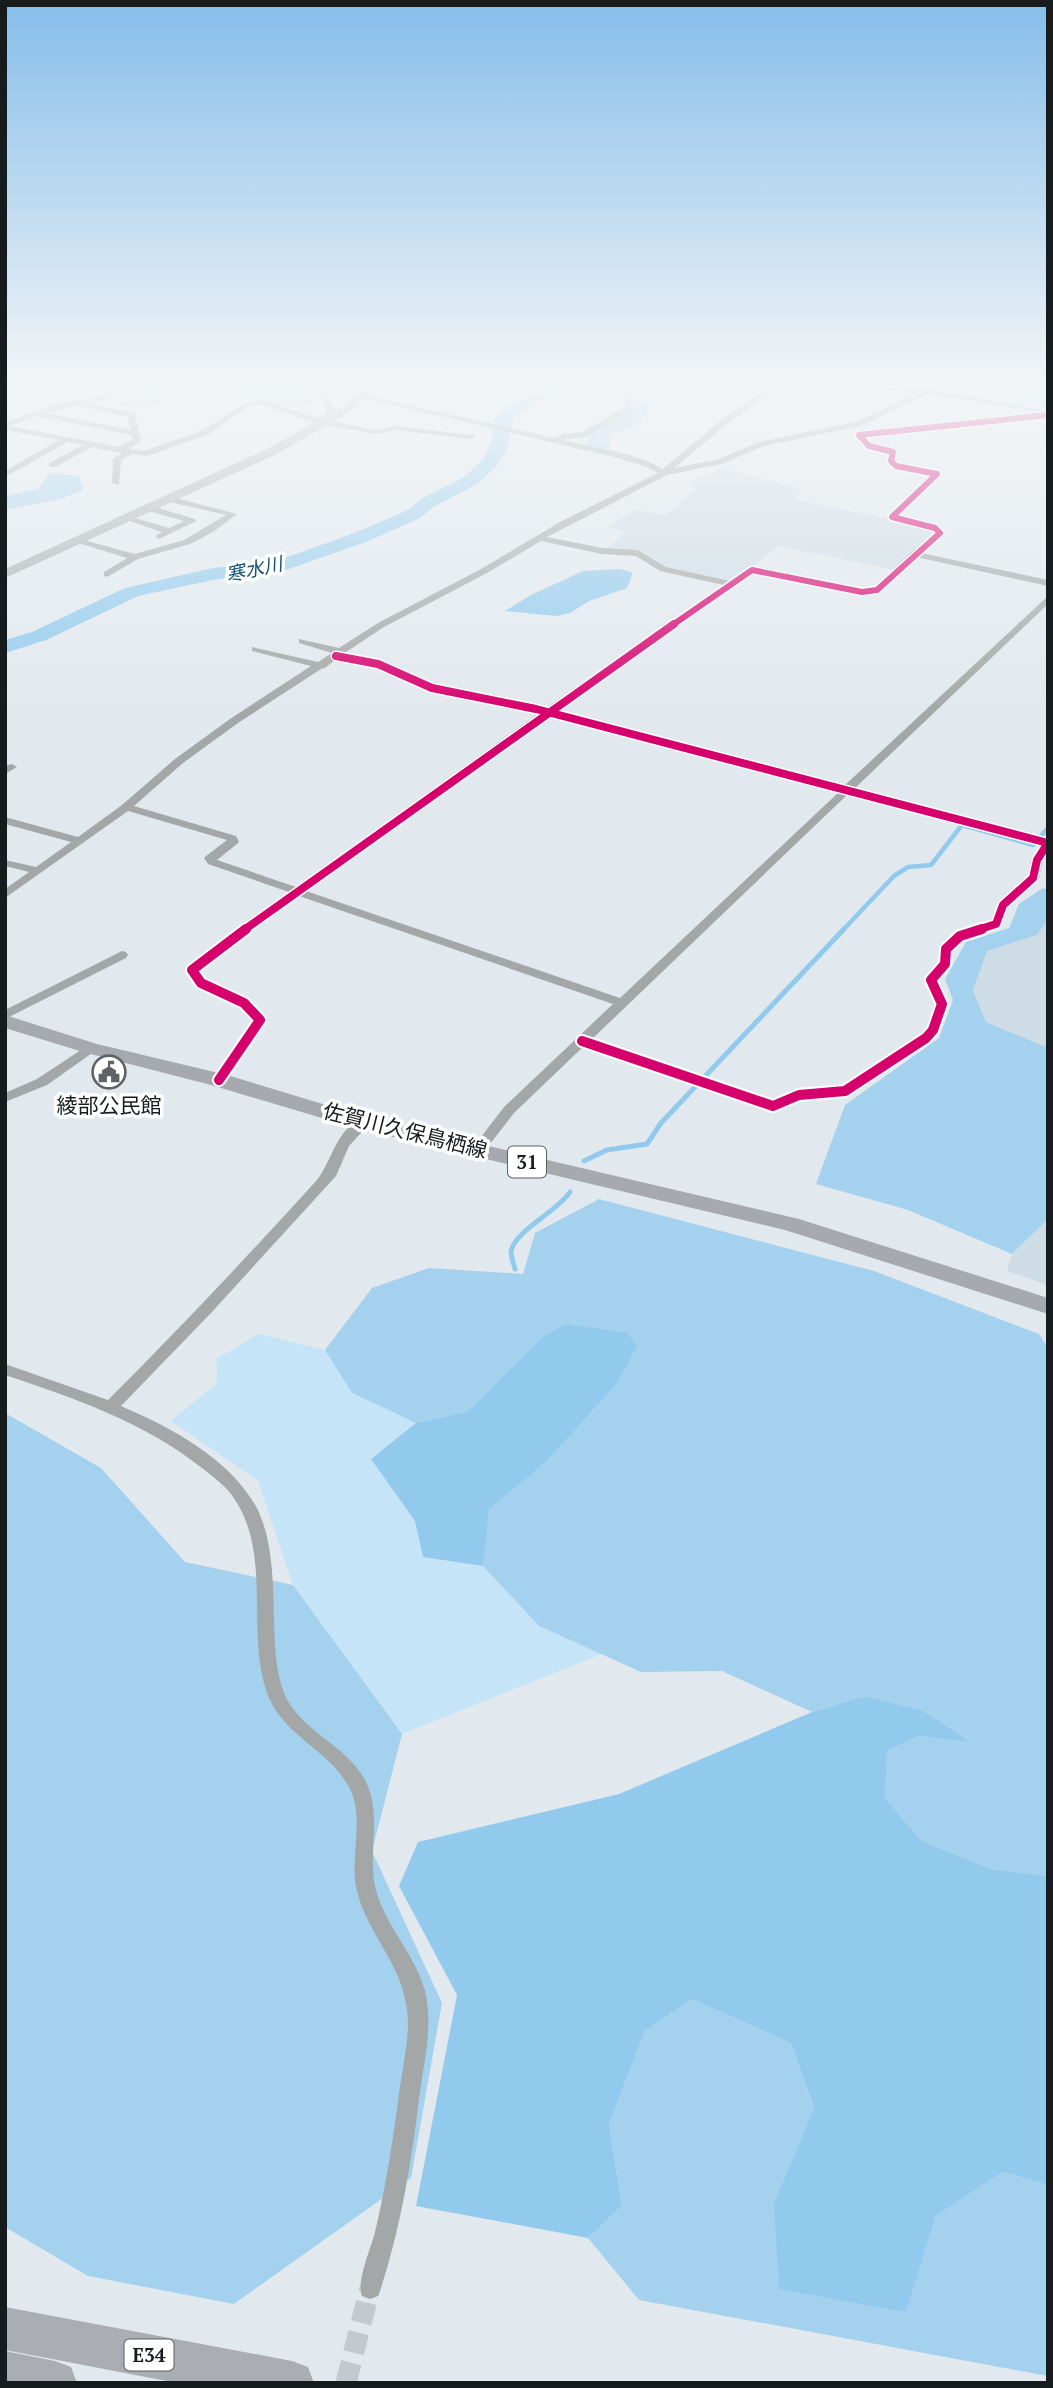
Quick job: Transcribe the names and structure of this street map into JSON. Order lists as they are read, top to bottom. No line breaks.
{"streets":{"highway":["E34"],"main road":["佐賀川久保鳥栖線","31"]},"water":["寒水川"],"places":{"public building":["綾部公民館"]}}
